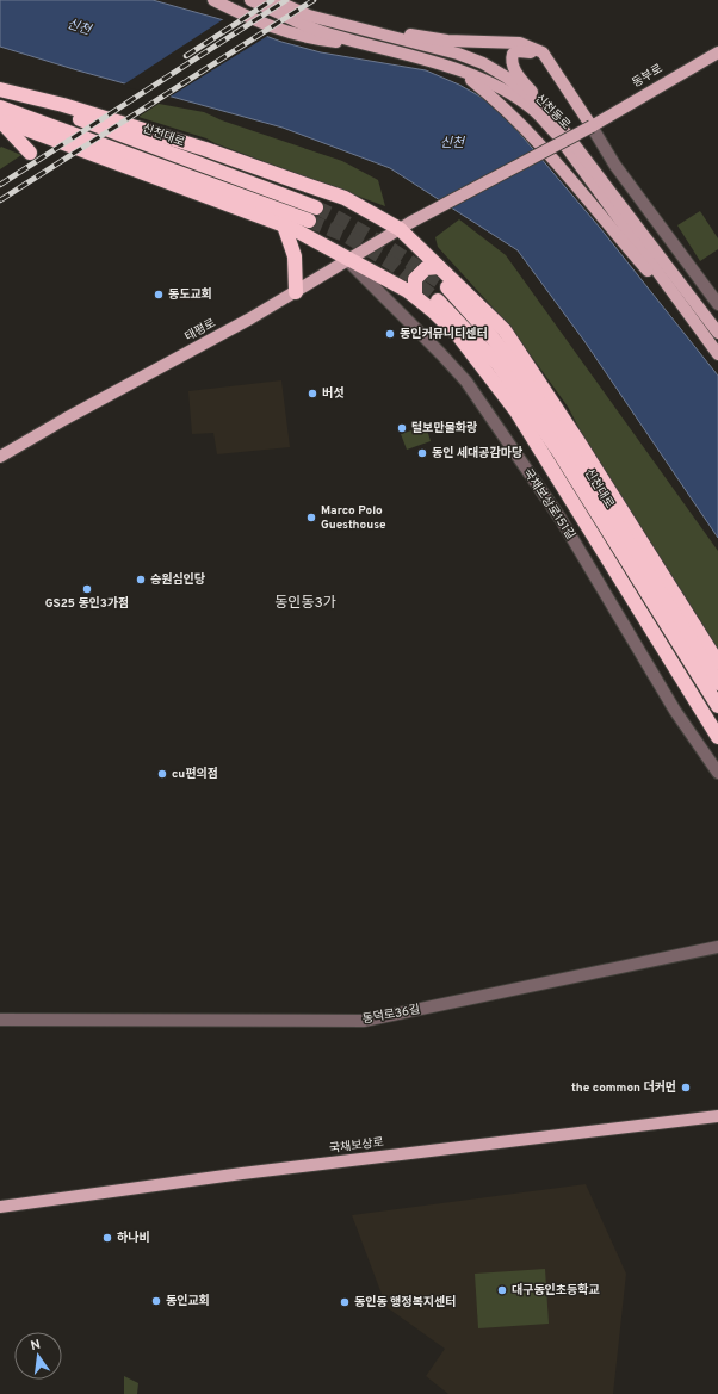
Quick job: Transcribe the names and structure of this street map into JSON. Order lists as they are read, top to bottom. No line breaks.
{"streets":{"highway":["신천대로"],"main road":["동부로","신천동로","태평로","국채보상로"],"street":["국채보상로151길","동덕로36길"]},"crossings":[["동부로","태평로"],["태평로","국채보상로151길"]],"districts":["동인동3가"],"water":["신천"],"places":["동도교회","동인커뮤니티센터","버섯","털보만물화랑","동인 세대공감마당","Marco Polo Guesthouse","승원심인당","GS25 동인3가점","cu편의점","the common 더커먼","하나비","대구동인초등학교","동인교회","동인동 행정복지센터"],"north":"top"}
